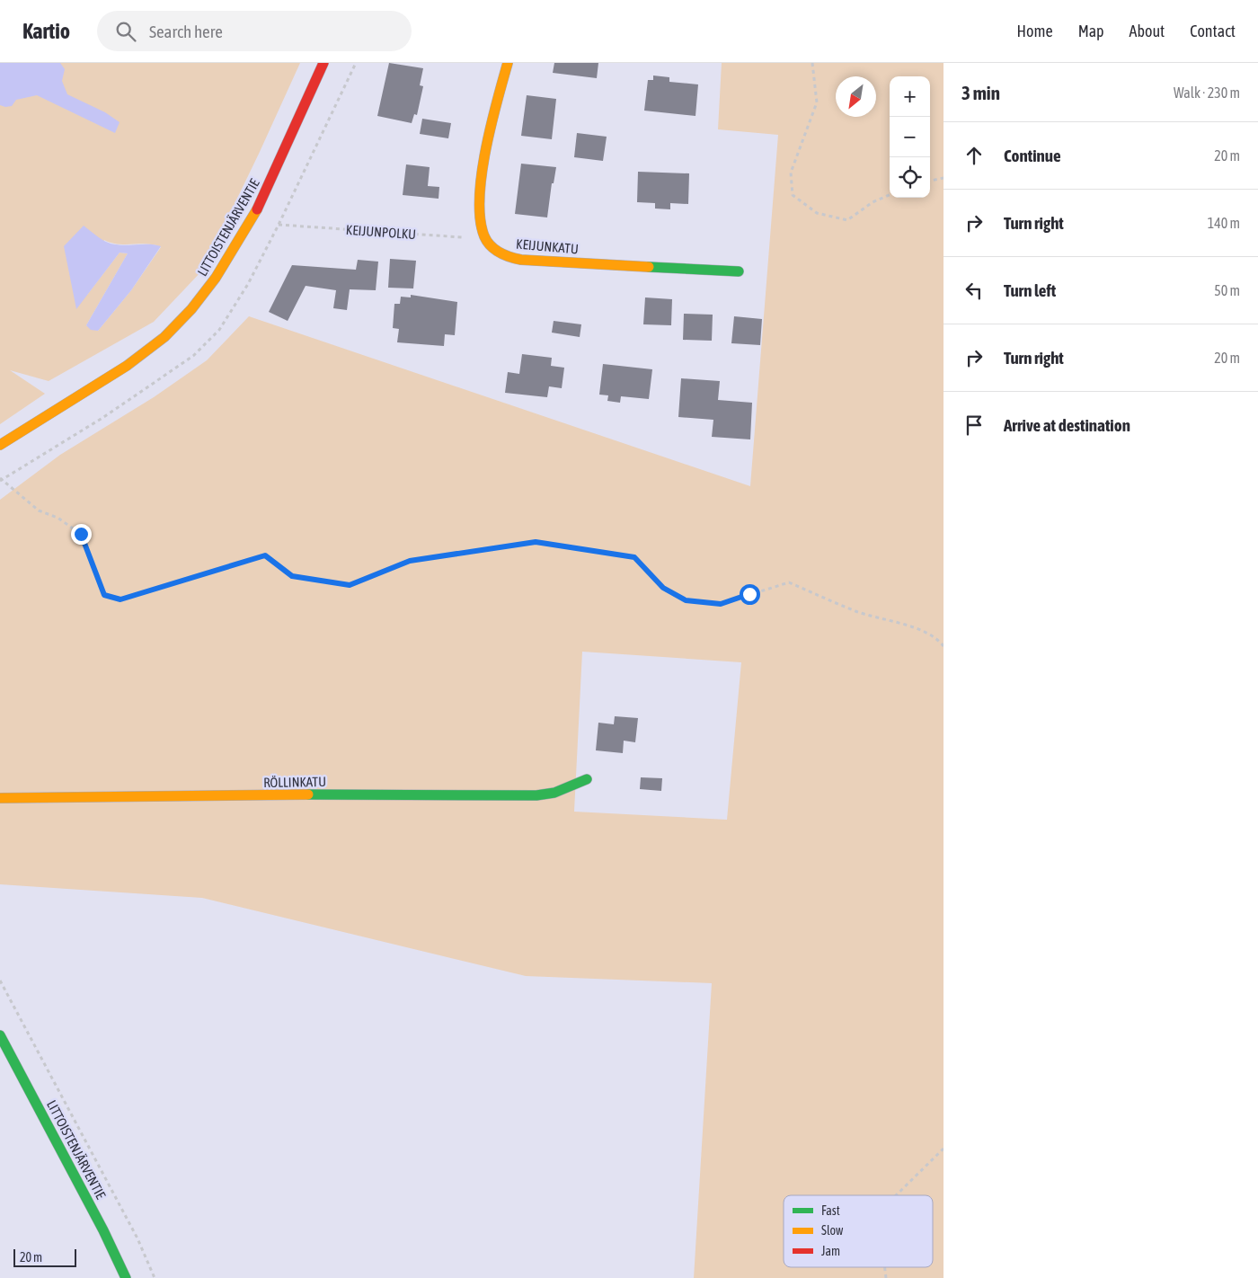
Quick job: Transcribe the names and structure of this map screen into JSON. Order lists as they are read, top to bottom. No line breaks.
{"streets":{"street":["LITTOISTENJÄRVENTIE","KEIJUNKATU","RÖLLINKATU"],"path":["KEIJUNPOLKU"]},"crossings":[["KEIJUNPOLKU","KEIJUNKATU"]],"legend":["Fast","Slow","Jam"],"scale_bar":"20 m","north":"bottom left","page":{"header":"Kartio","search":"Search here","nav":["Home","Map","About","Contact"],"heading":["3 min","Walk · 230 m"],"map_buttons":["+","−"],"list":[["Continue","20 m"],["Turn right","140 m"],["Turn left","50 m"],["Turn right","20 m"],"Arrive at destination"],"scale":"20 m"}}
